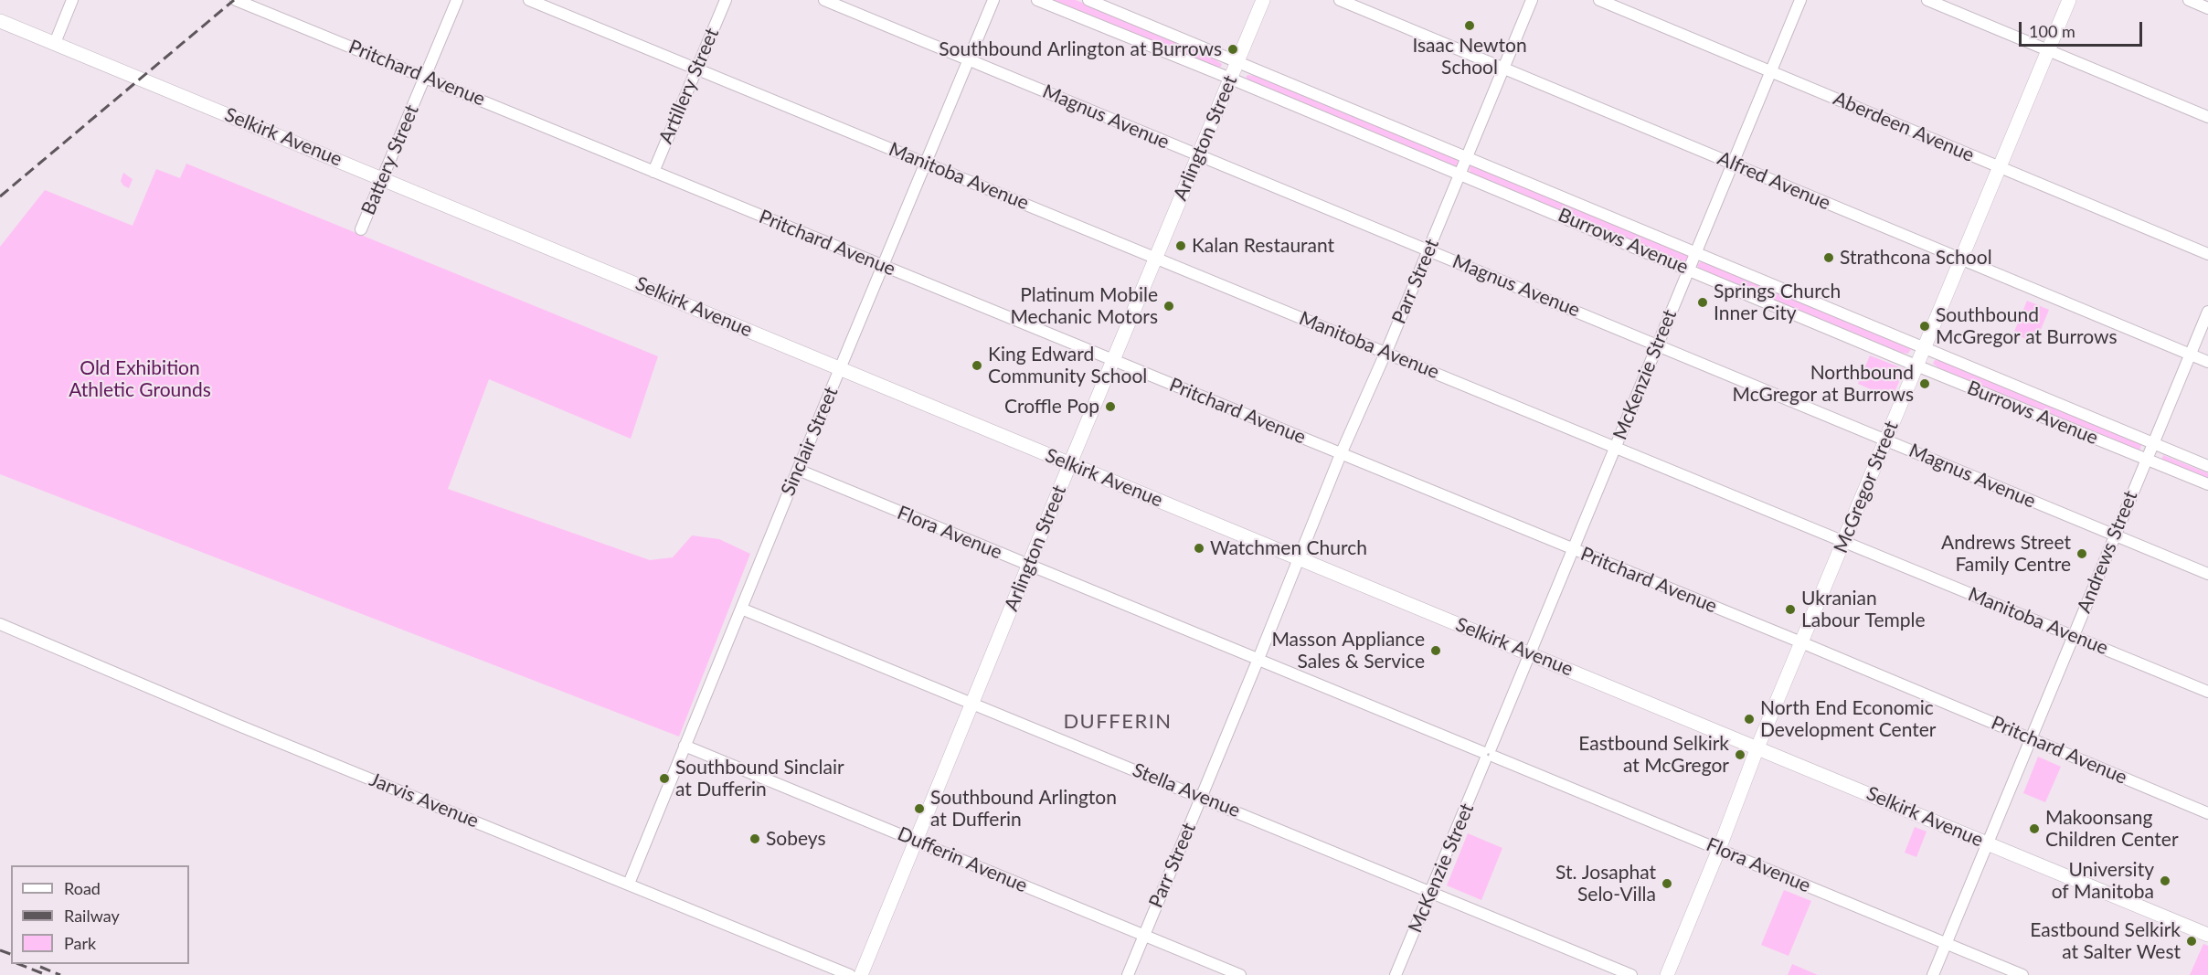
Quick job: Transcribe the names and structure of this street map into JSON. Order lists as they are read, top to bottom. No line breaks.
{"streets":{"main road":["Selkirk Avenue","Arlington Street","McGregor Street"],"street":["Pritchard Avenue","Artillery Street","Magnus Avenue","Aberdeen Avenue","Battery Street","Manitoba Avenue","Alfred Avenue","Burrows Avenue","Parr Street","McKenzie Street","Sinclair Street","Flora Avenue","Andrews Street","Stella Avenue","Jarvis Avenue","Dufferin Avenue"]},"crossings":[["Pritchard Avenue","Artillery Street"],["Pritchard Avenue","Arlington Street"],["Pritchard Avenue","Battery Street"],["Pritchard Avenue","Parr Street"],["Pritchard Avenue","McKenzie Street"],["Pritchard Avenue","Sinclair Street"],["Pritchard Avenue","McGregor Street"],["Pritchard Avenue","Andrews Street"],["Artillery Street","Manitoba Avenue"],["Magnus Avenue","Arlington Street"],["Magnus Avenue","Parr Street"],["Magnus Avenue","McKenzie Street"],["Magnus Avenue","Sinclair Street"],["Magnus Avenue","McGregor Street"],["Magnus Avenue","Andrews Street"],["Aberdeen Avenue","McKenzie Street"],["Aberdeen Avenue","McGregor Street"],["Selkirk Avenue","Arlington Street"],["Selkirk Avenue","Battery Street"],["Selkirk Avenue","Parr Street"],["Selkirk Avenue","McKenzie Street"],["Selkirk Avenue","Sinclair Street"],["Selkirk Avenue","McGregor Street"],["Selkirk Avenue","Andrews Street"],["Arlington Street","Manitoba Avenue"],["Arlington Street","Burrows Avenue"],["Arlington Street","Flora Avenue"],["Arlington Street","Stella Avenue"],["Arlington Street","Dufferin Avenue"],["Manitoba Avenue","Parr Street"],["Manitoba Avenue","McKenzie Street"],["Manitoba Avenue","Sinclair Street"],["Manitoba Avenue","McGregor Street"],["Manitoba Avenue","Andrews Street"],["Alfred Avenue","Parr Street"],["Alfred Avenue","McKenzie Street"],["Alfred Avenue","McGregor Street"],["Alfred Avenue","Andrews Street"],["Burrows Avenue","Parr Street"],["Burrows Avenue","McKenzie Street"],["Burrows Avenue","McGregor Street"],["Burrows Avenue","Andrews Street"],["Parr Street","Flora Avenue"],["Parr Street","Stella Avenue"],["Parr Street","Dufferin Avenue"],["McKenzie Street","Flora Avenue"],["McKenzie Street","Stella Avenue"],["Sinclair Street","Flora Avenue"],["Sinclair Street","Stella Avenue"],["Sinclair Street","Jarvis Avenue"],["Sinclair Street","Dufferin Avenue"],["McGregor Street","Flora Avenue"],["Flora Avenue","Andrews Street"]],"districts":["DUFFERIN"],"parks":["Old Exhibition Athletic Grounds"],"places":["Isaac Newton School","Southbound Arlington at Burrows","Kalan Restaurant","Strathcona School","Springs Church Inner City","Platinum Mobile Mechanic Motors","Southbound McGregor at Burrows","King Edward Community School","Northbound McGregor at Burrows","Croffle Pop","Watchmen Church","Andrews Street Family Centre","Ukranian Labour Temple","Masson Appliance Sales & Service","North End Economic Development Center","Eastbound Selkirk at McGregor","Southbound Sinclair at Dufferin","Southbound Arlington at Dufferin","Makoonsang Children Center","Sobeys","University of Manitoba","St. Josaphat Selo-Villa","Eastbound Selkirk at Salter West"],"legend":["Road","Railway","Park"],"scale_bar":"100 m"}
